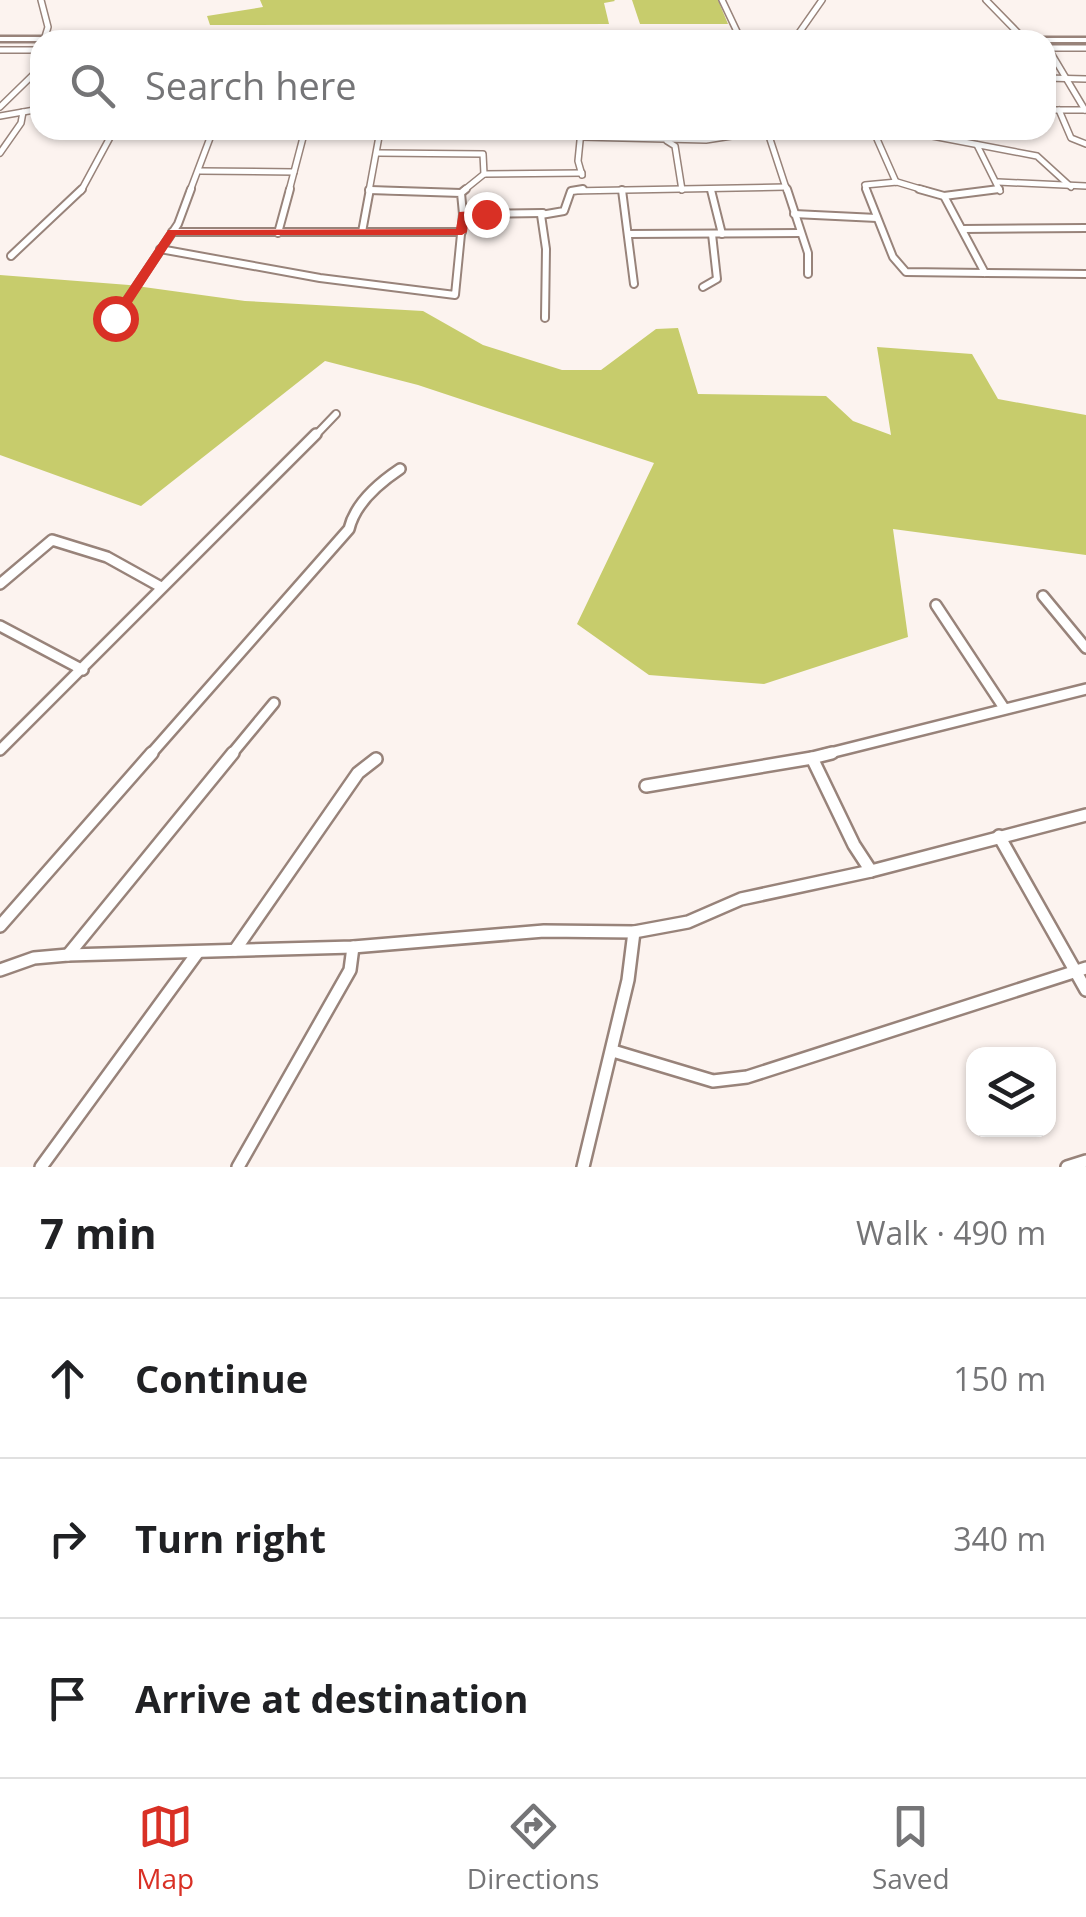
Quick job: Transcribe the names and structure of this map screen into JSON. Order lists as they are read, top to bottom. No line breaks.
{"page":{"search":"Search here","heading":["7 min","Walk · 490 m"],"list":[["Continue","150 m"],["Turn right","340 m"],"Arrive at destination"],"nav":["Map","Directions","Saved"]}}
